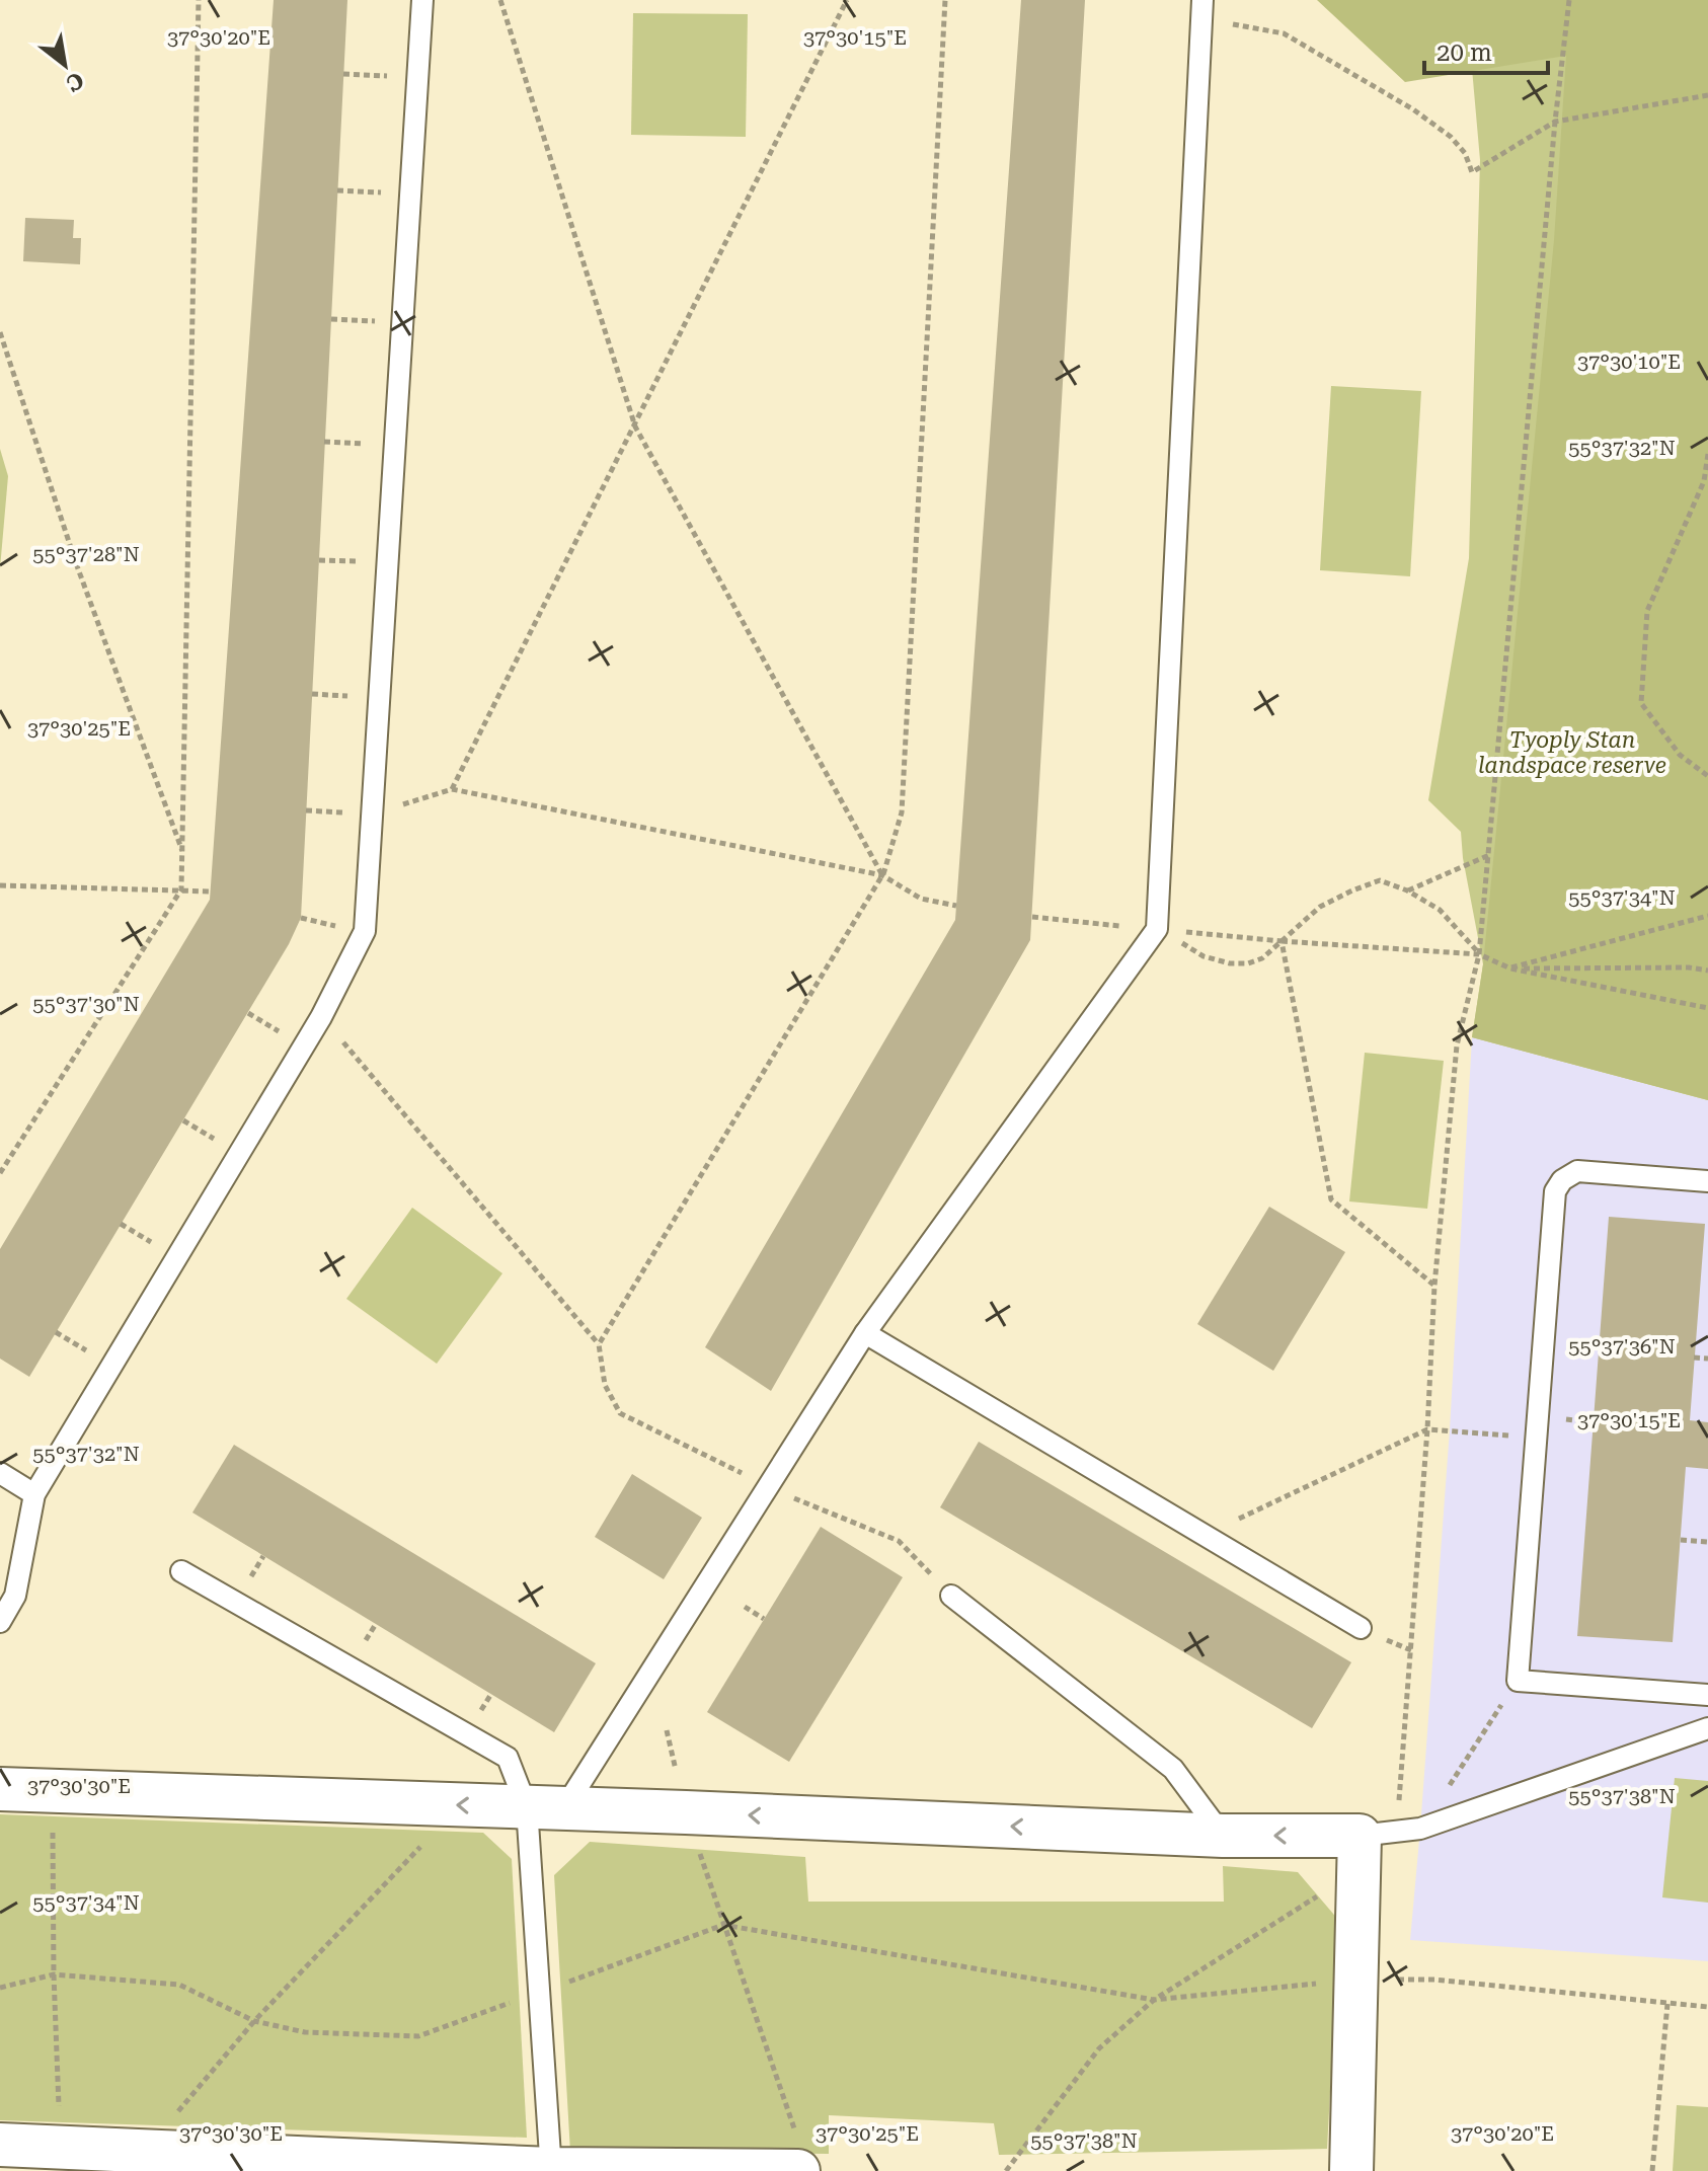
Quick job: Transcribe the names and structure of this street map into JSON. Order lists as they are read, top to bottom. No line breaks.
{"parks":["Tyoply Stan landspace reserve"],"scale_bar":"20 m","north":"bottom right","coordinates":["37°30'20\"E","37°30'15\"E","37°30'10\"E","55°37'32\"N","55°37'28\"N","37°30'25\"E","55°37'34\"N","55°37'30\"N","55°37'36\"N","37°30'30\"E","55°37'38\"N"]}
